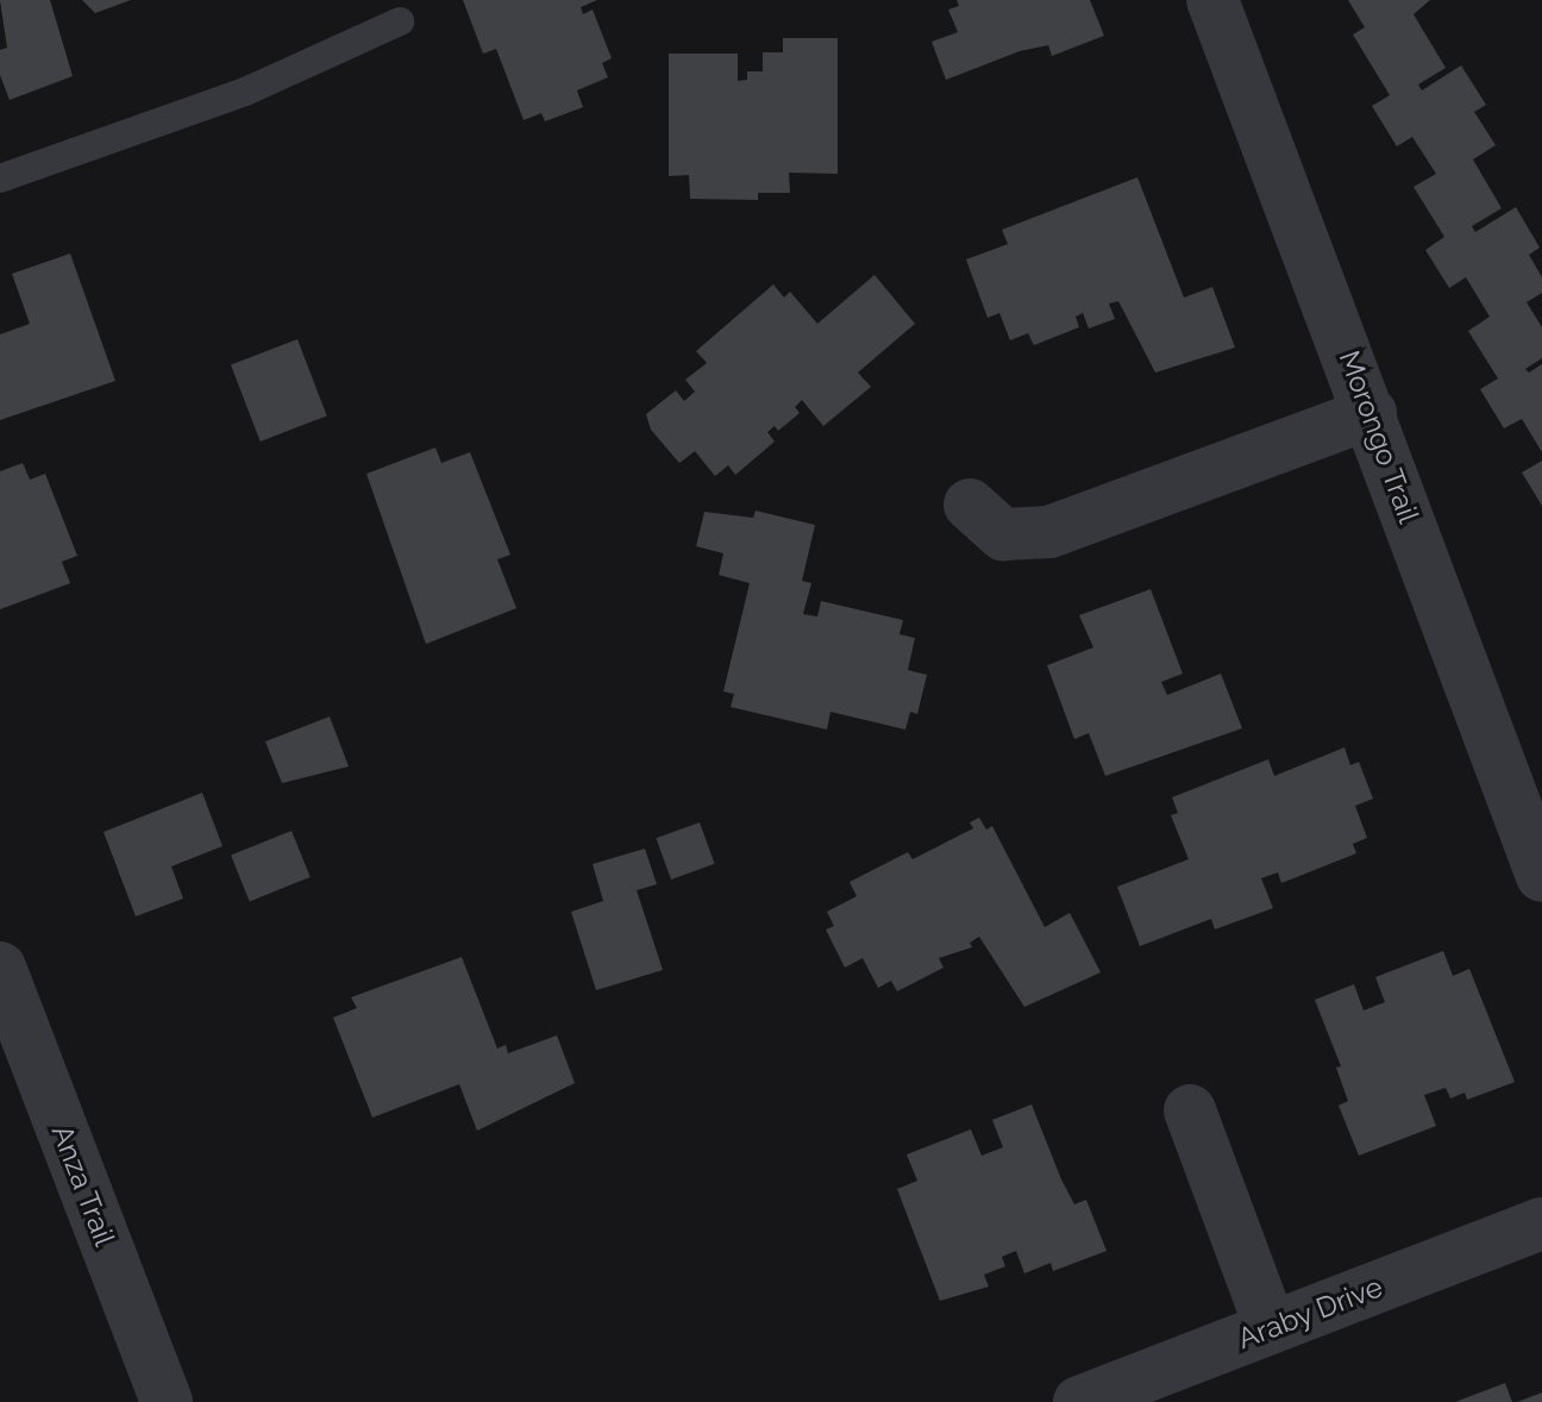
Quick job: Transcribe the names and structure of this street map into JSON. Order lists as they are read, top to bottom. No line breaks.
{"streets":{"street":["Morongo Trail","Anza Trail","Araby Drive"]}}
